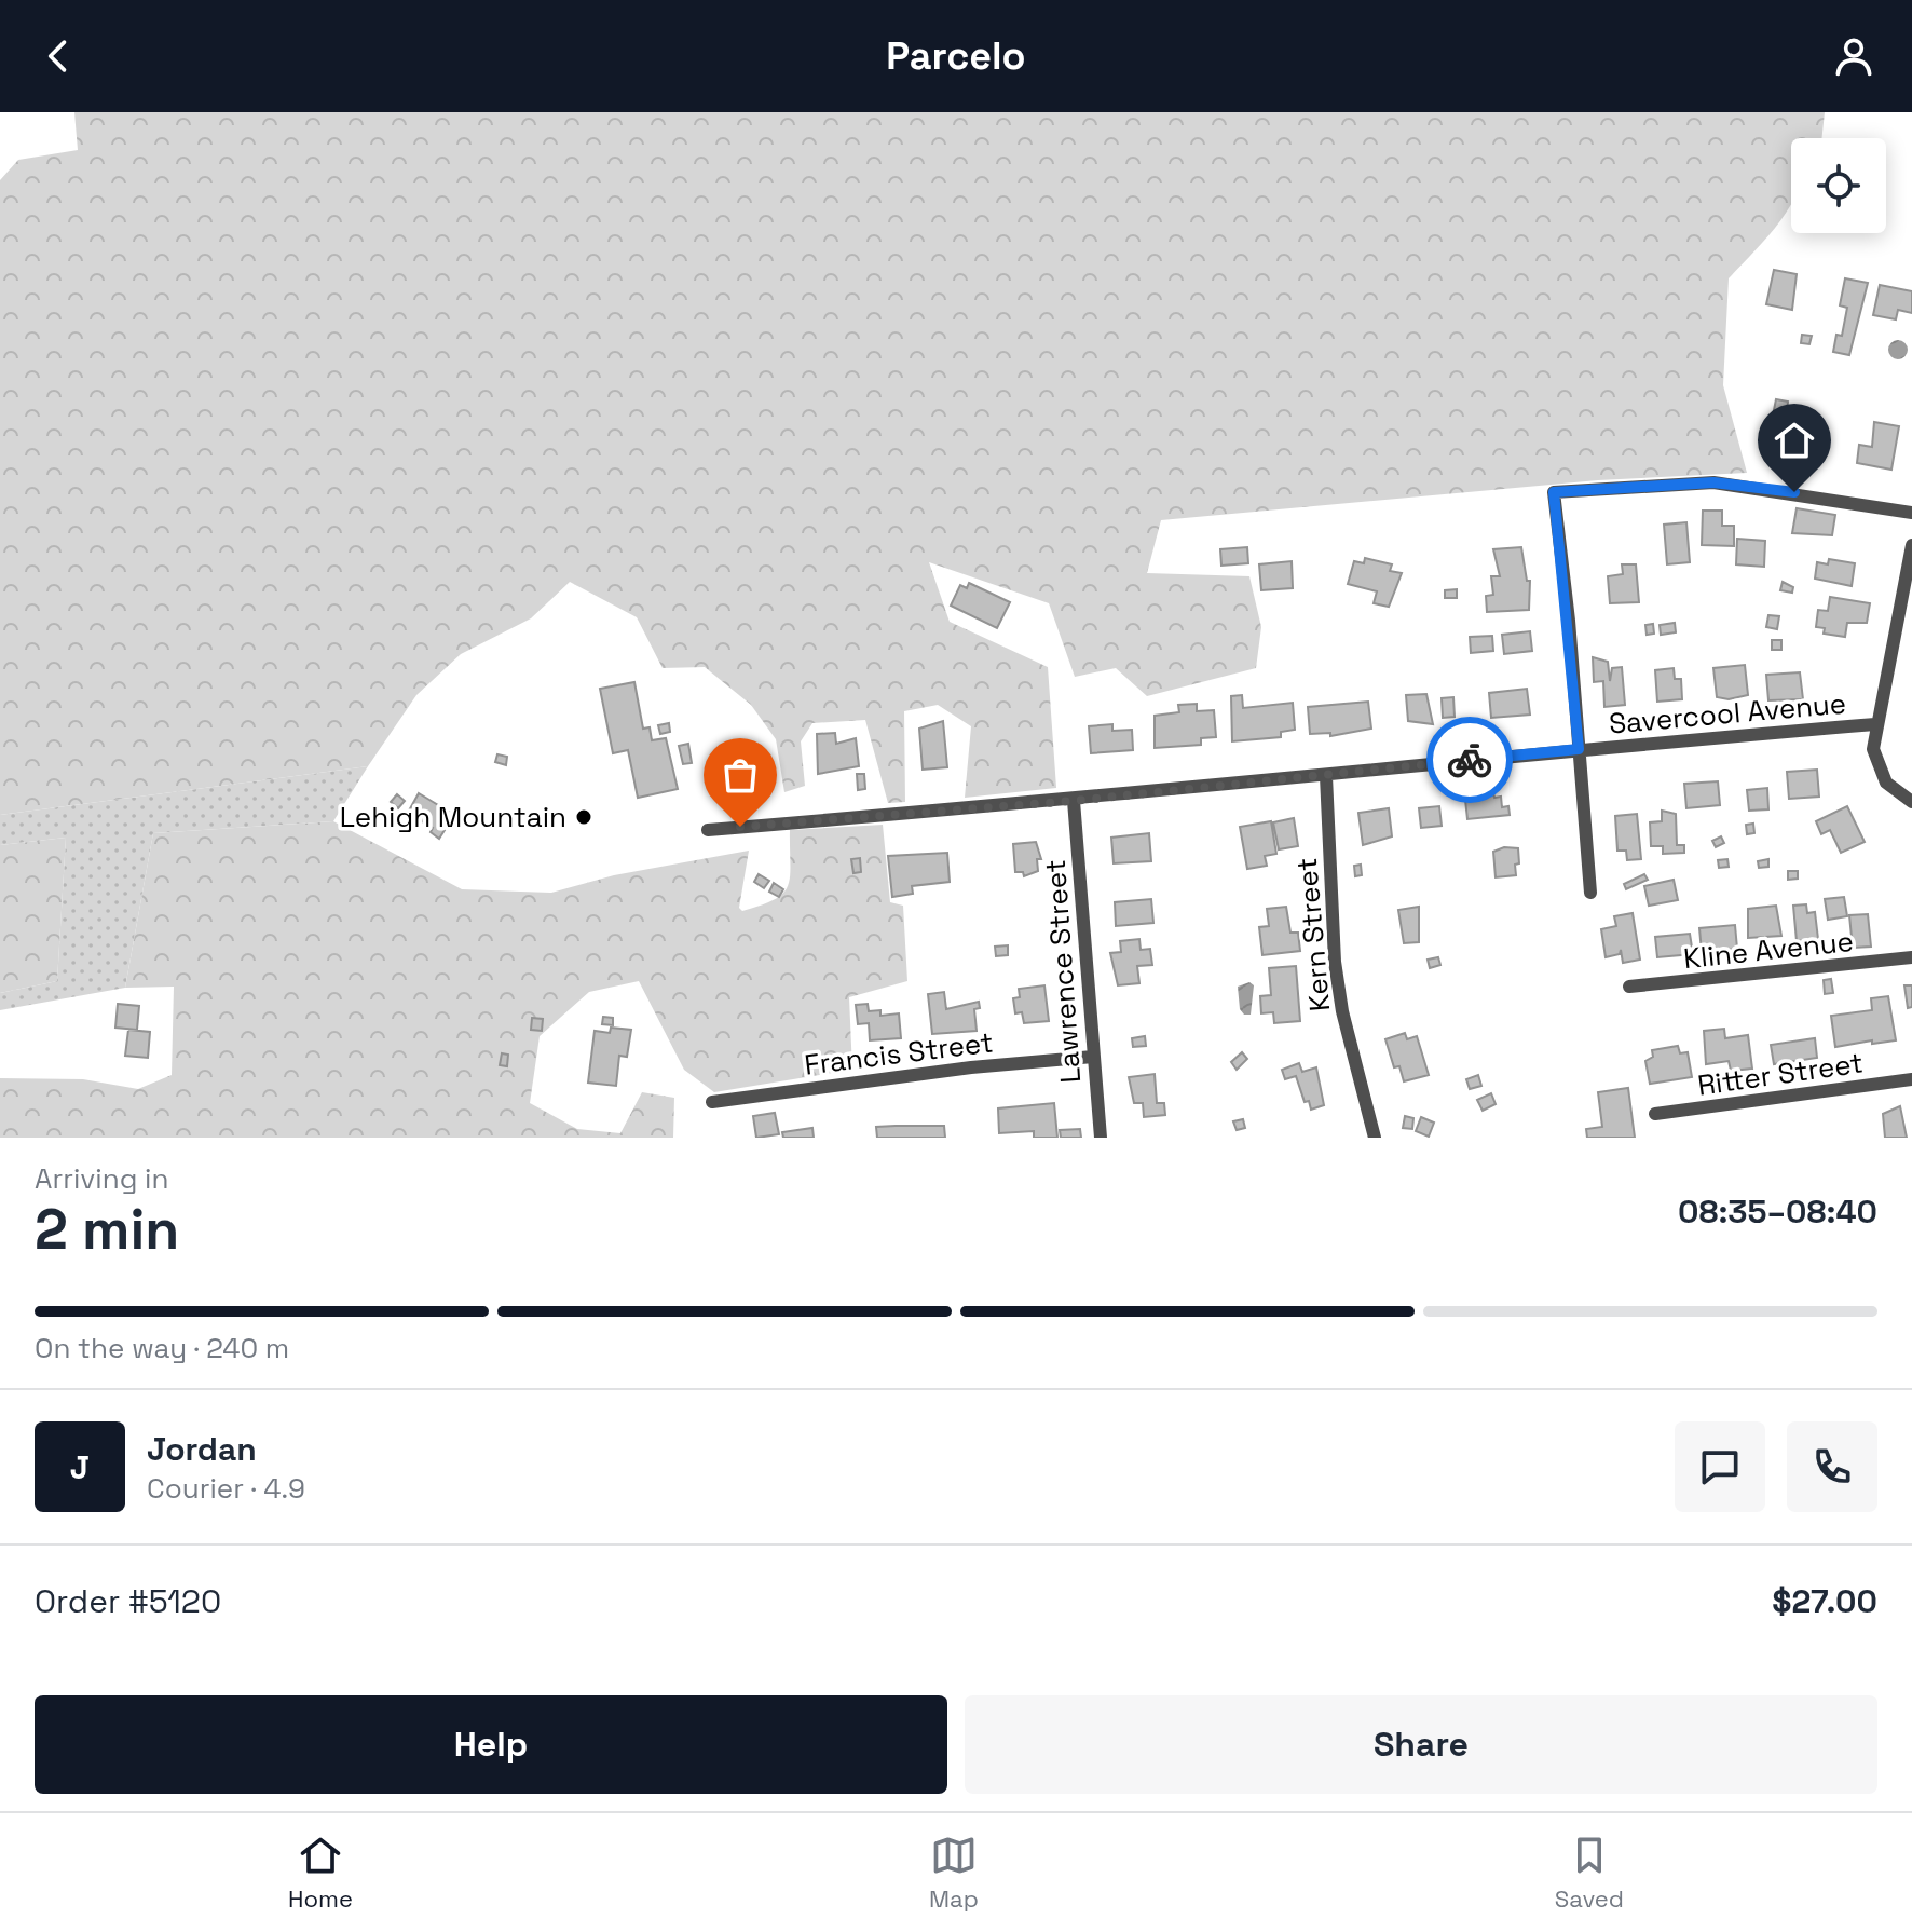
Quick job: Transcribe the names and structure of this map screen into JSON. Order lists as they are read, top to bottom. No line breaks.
{"streets":{"street":["Savercool Avenue","Kern Street","Kline Avenue","Lawrence Street","Francis Street","Ritter Street"]},"crossings":[["Savercool Avenue","Kern Street"],["Savercool Avenue","Lawrence Street"],["Lawrence Street","Francis Street"]],"places":["Lehigh Mountain"],"page":{"header":"Parcelo","heading":["2 min","Arriving in","08:35–08:40"],"panel":["Jordan","Courier · 4.9","Order #5120","$27.00"],"bar":"On the way · 240 m","round":"J","buttons":["Help","Share"],"tabs":["Home","Map","Saved"]}}
